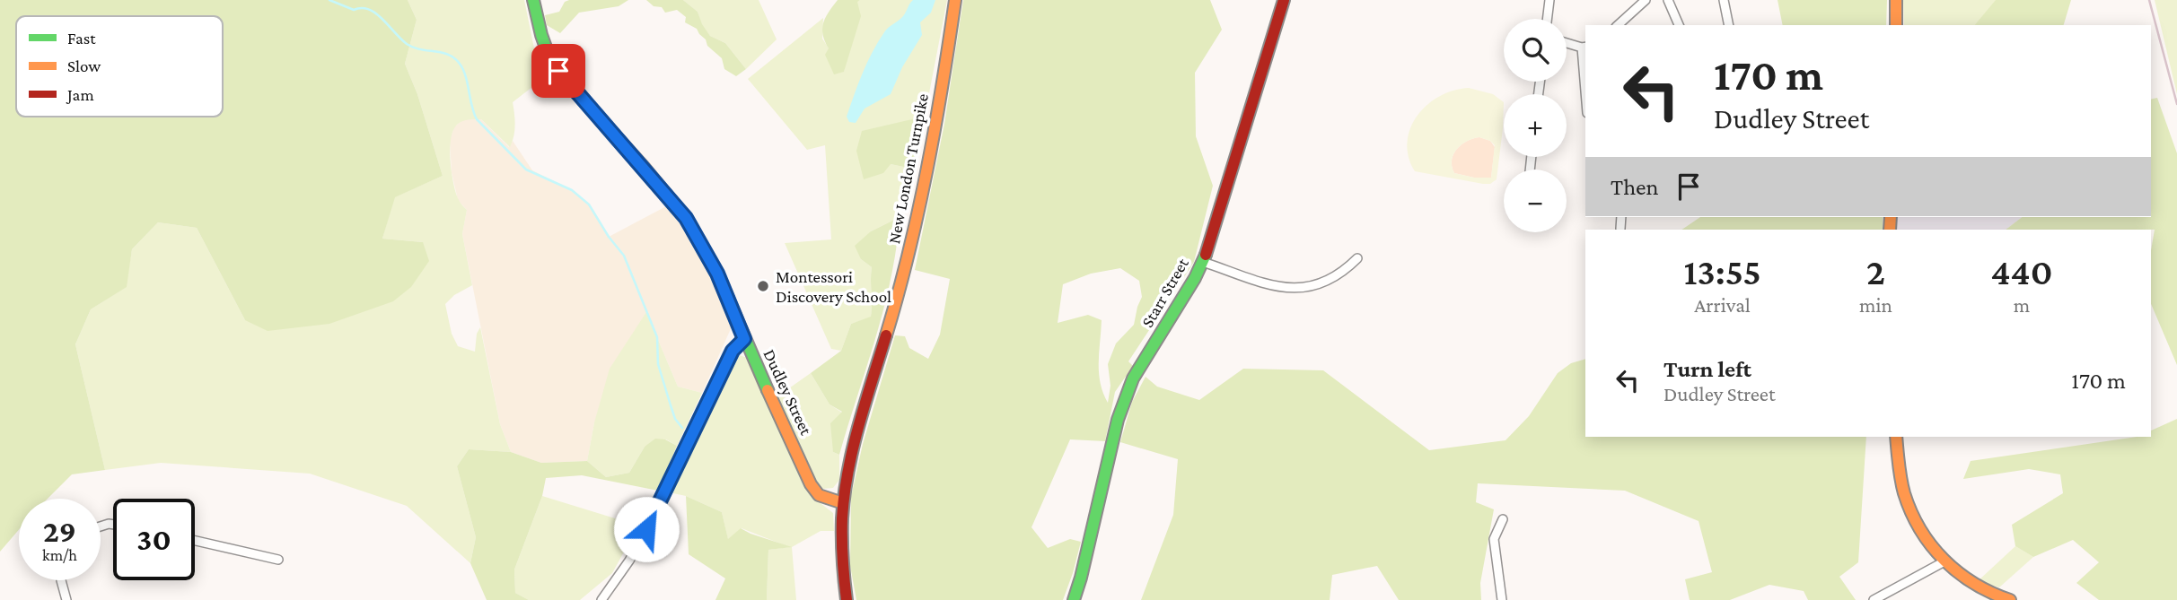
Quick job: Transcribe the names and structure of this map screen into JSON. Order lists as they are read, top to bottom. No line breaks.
{"streets":{"street":["New London Turnpike","Starr Street","Dudley Street"]},"crossings":[["New London Turnpike","Dudley Street"]],"places":["Montessori Discovery School"],"legend":["Fast","Slow","Jam"],"page":{"map_buttons":["+","−"],"turn":["170 m","Dudley Street"],"then":"Then","eta":["13:55","Arrival","2","min","440","m"],"list":[{"name":"Turn left","note":"Dudley Street","value":"170 m"}],"speed":"29 km/h","limit":"30"}}
